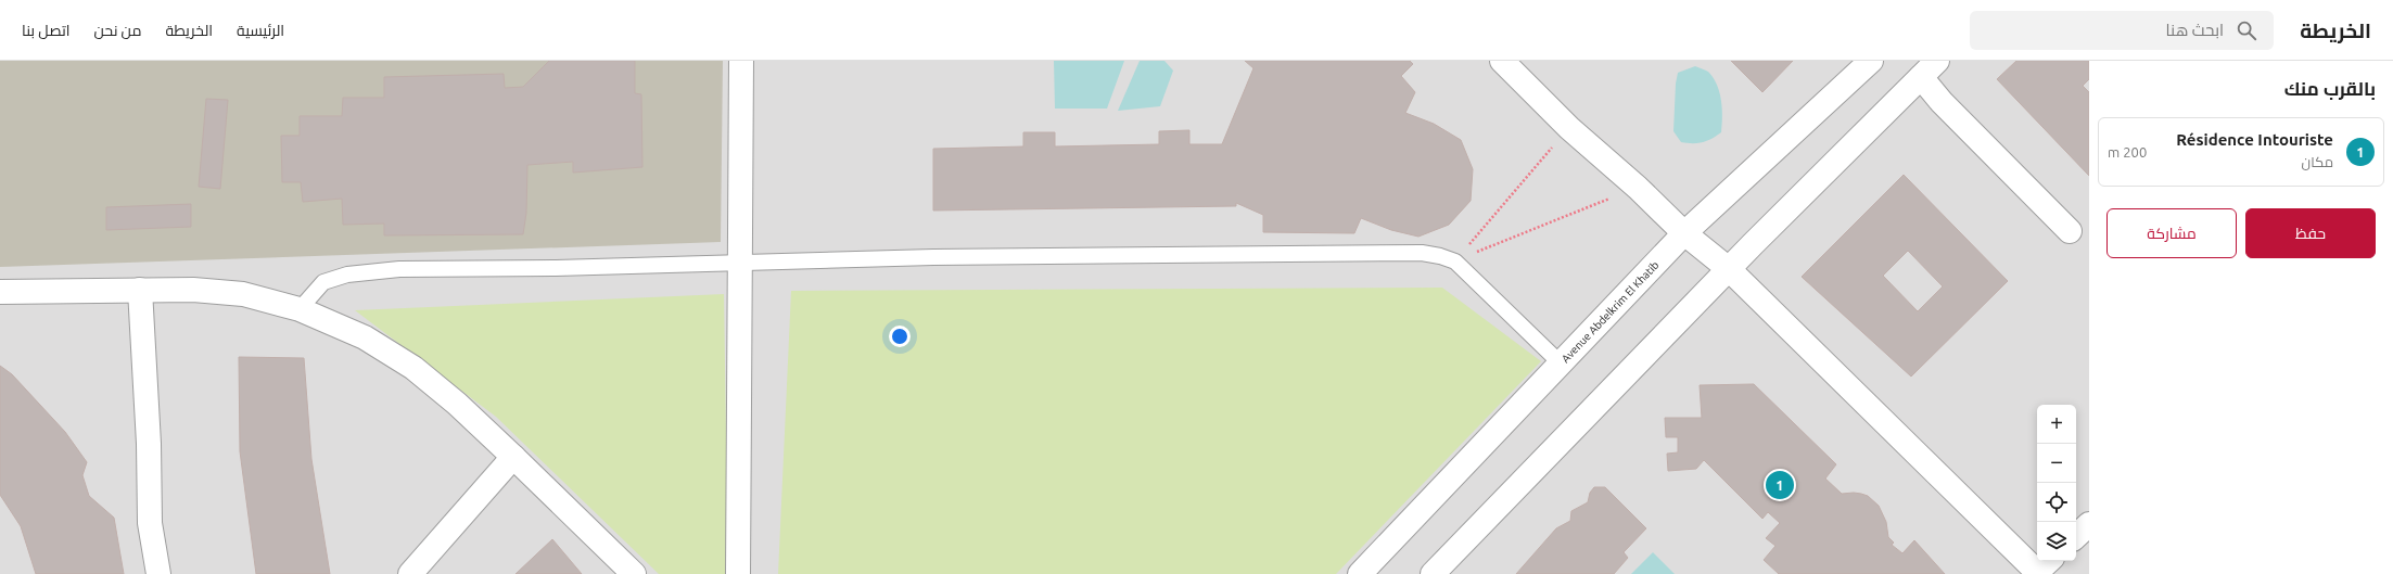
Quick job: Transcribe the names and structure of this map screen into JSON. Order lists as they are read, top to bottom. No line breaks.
{"streets":{"street":["Avenue Abdelkrim El Khatib"]},"page":{"header":"الخريطة","search":"ابحث هنا","nav":["الرئيسية","الخريطة","من نحن","اتصل بنا"],"heading":"بالقرب منك","list":[{"mark":"1","name":"Résidence Intouriste","note":"مكان","value":"200 m"}],"buttons":["حفظ","مشاركة"],"map_buttons":["+","−"],"pins":"1"}}
